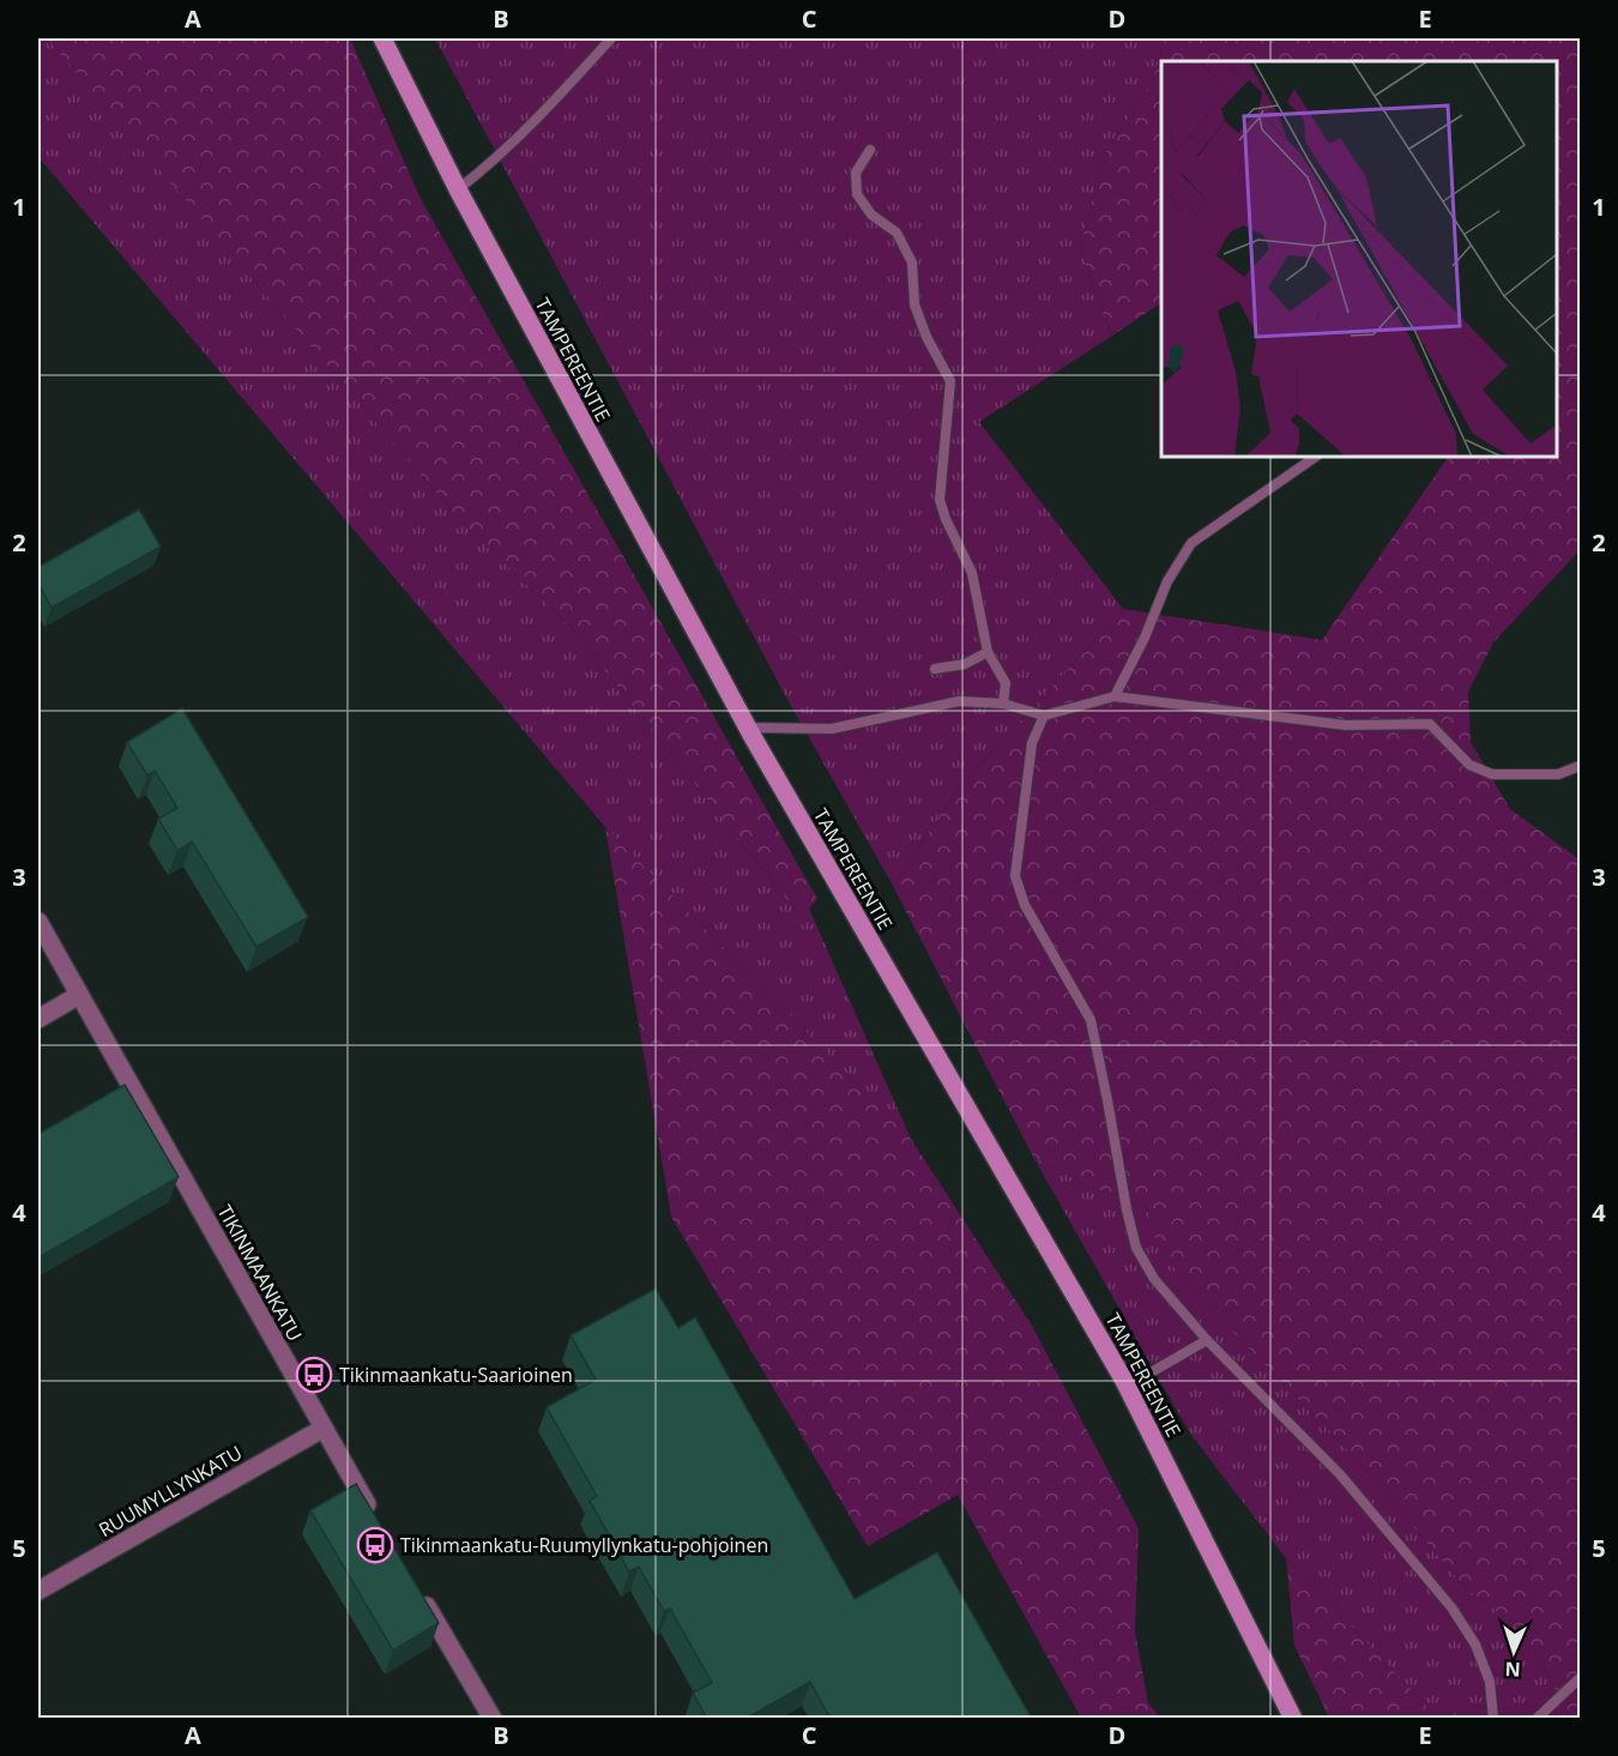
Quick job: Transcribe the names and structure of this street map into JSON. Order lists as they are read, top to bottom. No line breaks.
{"streets":{"main road":["TAMPEREENTIE"],"street":["TIKINMAANKATU","RUUMYLLYNKATU"]},"crossings":[["TIKINMAANKATU","RUUMYLLYNKATU"]],"places":{"bus stop":["Tikinmaankatu-Saarioinen","Tikinmaankatu-Ruumyllynkatu-pohjoinen"]},"north":"bottom","grid":{"columns":["A","B","C","D","E"],"rows":["1","2","3","4","5"]}}
